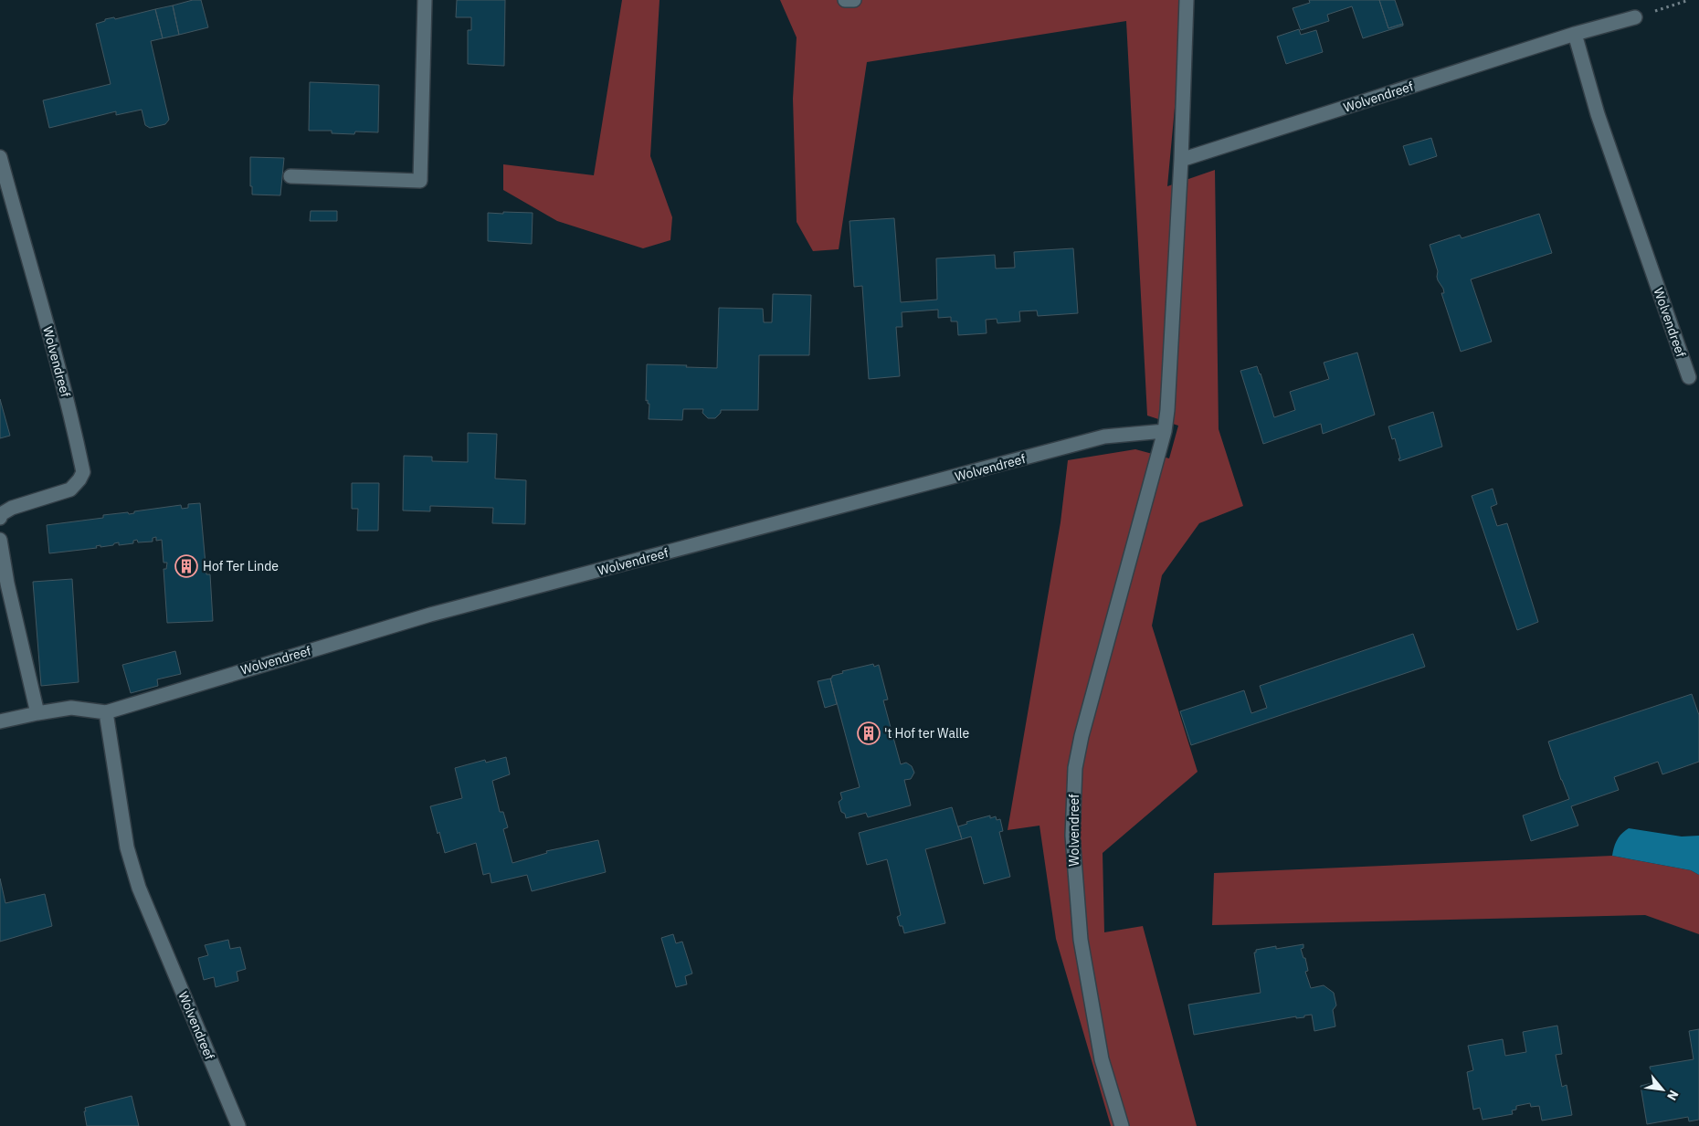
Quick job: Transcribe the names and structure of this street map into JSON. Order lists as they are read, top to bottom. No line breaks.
{"streets":{"street":["Wolvendreef"]},"places":{"building":["Hof Ter Linde","'t Hof ter Walle"]},"north":"bottom right"}
